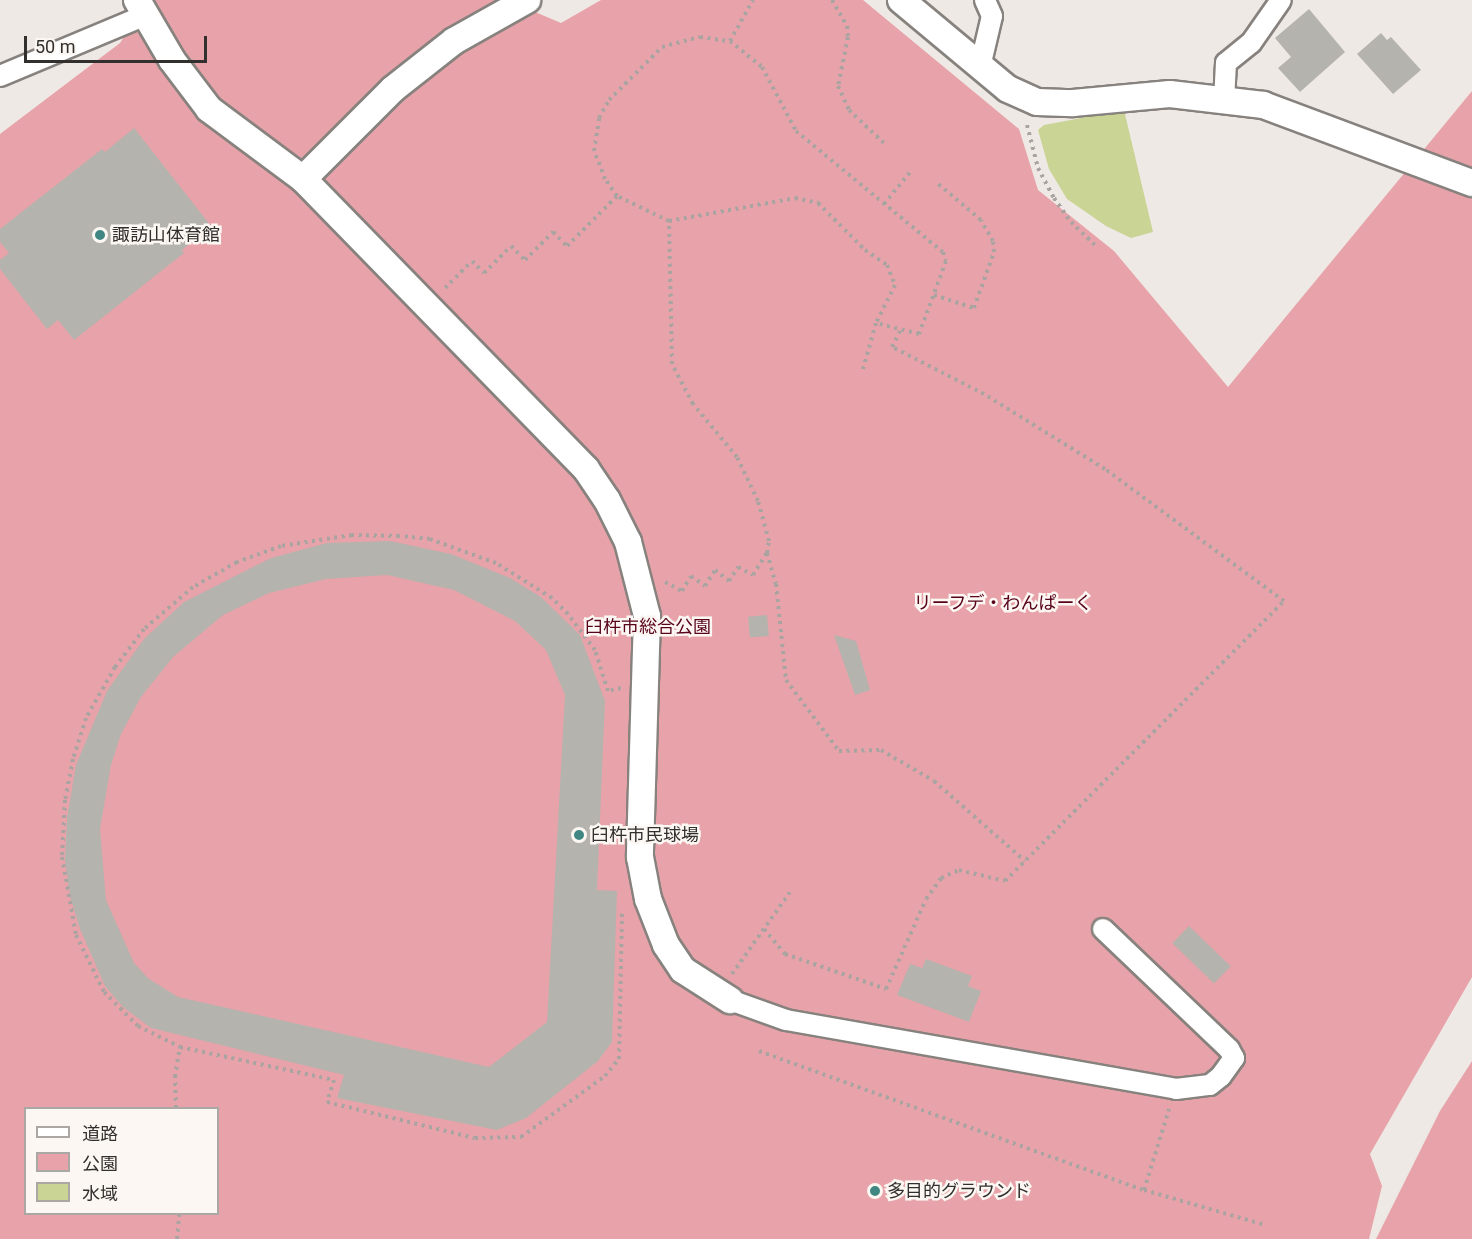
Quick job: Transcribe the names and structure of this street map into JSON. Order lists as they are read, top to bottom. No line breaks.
{"parks":["リーフデ・わんぱーく","臼杵市総合公園"],"places":["諏訪山体育館","臼杵市民球場","多目的グラウンド"],"legend":["道路","公園","水域"],"scale_bar":"50 m"}
